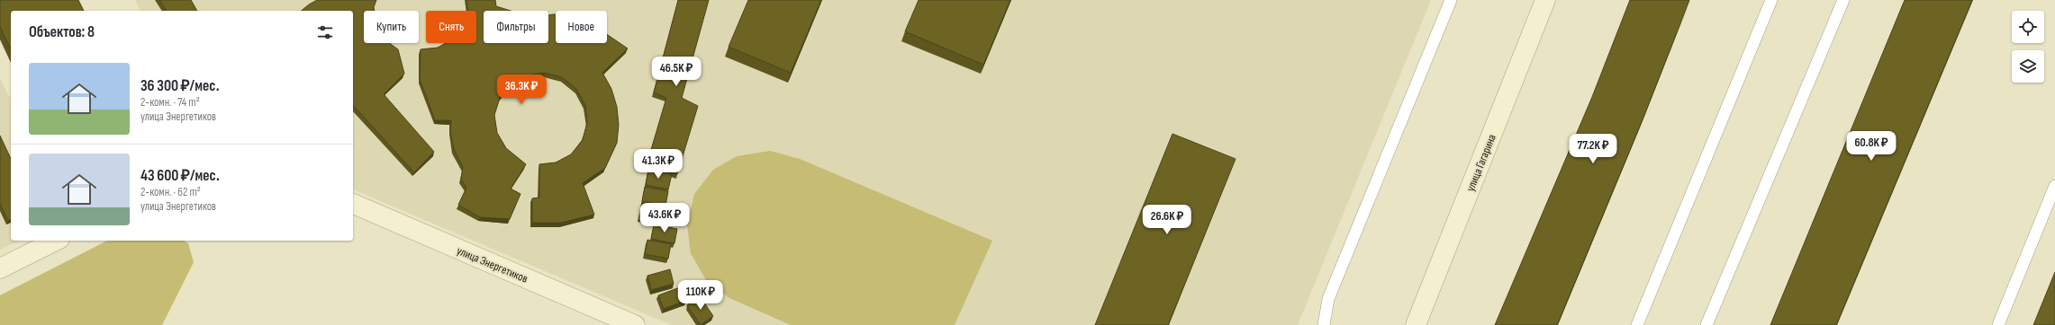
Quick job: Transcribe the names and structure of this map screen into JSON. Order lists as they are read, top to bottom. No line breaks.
{"streets":{"street":["улица Гагарина","улица Энергетиков"]},"page":{"chip":["Купить","Снять","Фильтры","Новое"],"heading":"Объектов: 8","list":[{"name":"36 300 ₽/мес.","note":"2-комн. · 74 m² · улица Энергетиков"},{"name":"43 600 ₽/мес.","note":"2-комн. · 62 m² · улица Энергетиков"}],"price":["46.5K ₽","36.3K ₽","60.8K ₽","77.2K ₽","41.3K ₽","43.6K ₽","26.6K ₽","110K ₽"]}}
